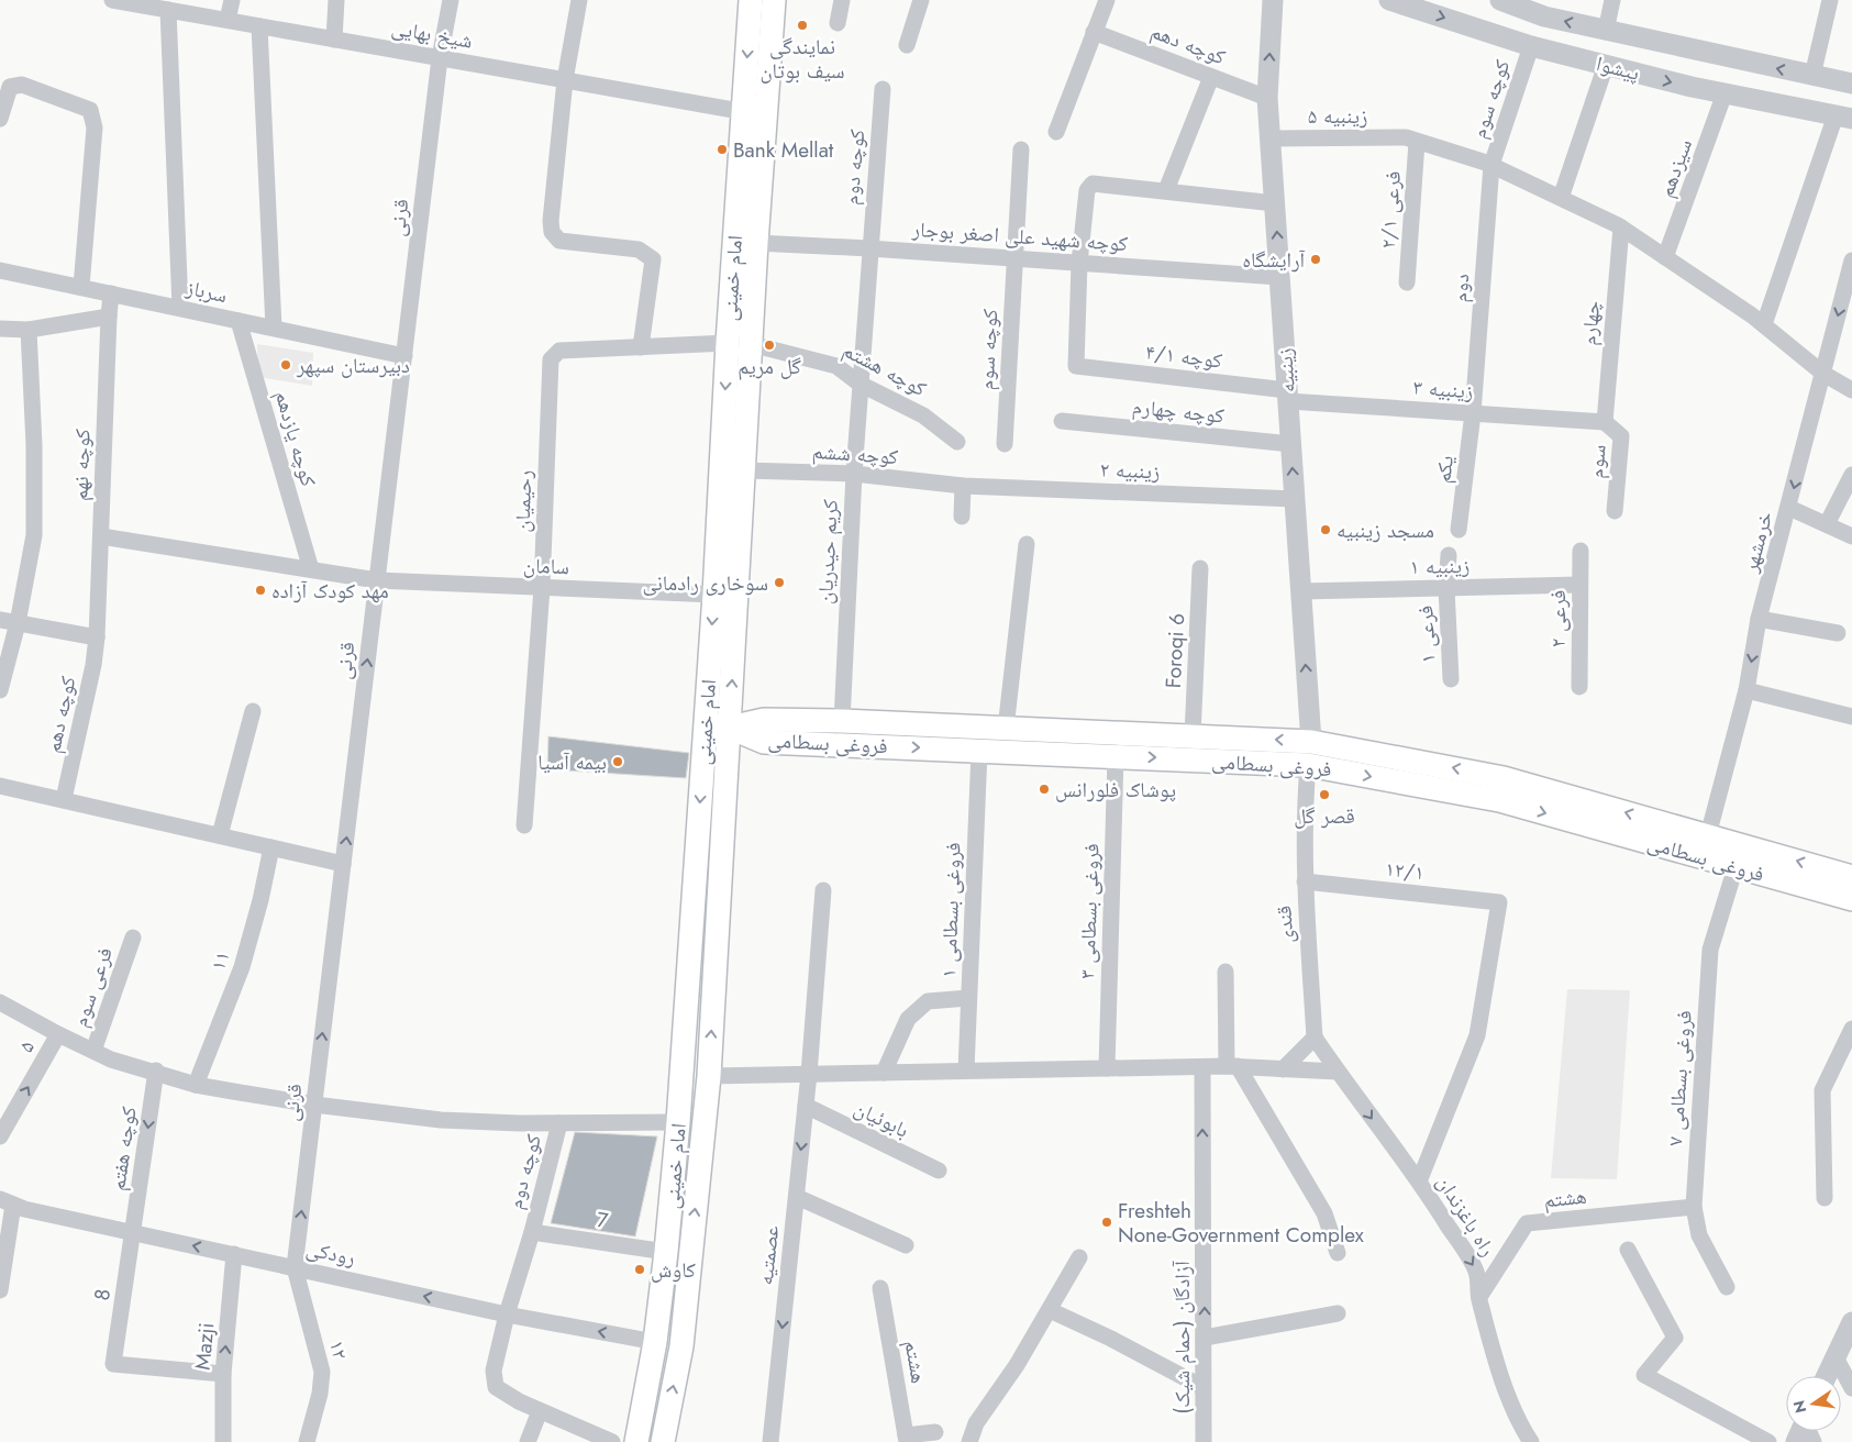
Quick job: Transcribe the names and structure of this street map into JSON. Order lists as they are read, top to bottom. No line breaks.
{"streets":{"main road":["امام خمینی","فروغی بسطامی"],"street":["شیخ بهایی","کوچه دهم","پیشوا","کوچه سوم","زینبیه ۵","کوچه دوم","سیزدهم","فرعی ۲/۱","قرنی","کوچه شهید علی اصغر بوجار","دوم","سرباز","چهارم","کوچه ۴/۱","کوچه هشتم","زینبیه","زینبیه ۳","کوچه چهارم","کوچه یازدهم","کوچه ششم","سوم","کوچه نهم","یکم","زینبیه ۲","رحیمیان","خرمشهر","کریم حیدریان","سامان","زینبیه ۱","فرعی ۲","فرعی ۱","Foroqi 6","۱۲/۱","فروغی بسطامی ۱","فروغی بسطامی ۳","قندی","۱۱","فرعی سوم","۵","فروغی بسطامی ۷","بابوئیان","کوچه هفتم","هشتم","راه باغزندان","7","رودکی","عصمتیه","8","آزادگان (حمام شیک)","Mazji","۱۲"]},"crossings":[["شیخ بهایی","قرنی"],["شیخ بهایی","امام خمینی"],["کوچه دهم","زینبیه"],["کوچه دهم","کوچه نهم"],["پیشوا","کوچه سوم"],["پیشوا","سیزدهم"],["کوچه سوم","زینبیه ۵"],["کوچه سوم","کوچه شهید علی اصغر بوجار"],["کوچه سوم","دوم"],["زینبیه ۵","سیزدهم"],["زینبیه ۵","فرعی ۲/۱"],["زینبیه ۵","دوم"],["زینبیه ۵","چهارم"],["زینبیه ۵","زینبیه"],["زینبیه ۵","خرمشهر"],["کوچه دوم","کوچه شهید علی اصغر بوجار"],["کوچه دوم","کوچه هشتم"],["کوچه دوم","کریم حیدریان"],["کوچه دوم","7"],["قرنی","سرباز"],["قرنی","سامان"],["قرنی","رودکی"],["قرنی","۱۲"],["کوچه شهید علی اصغر بوجار","امام خمینی"],["کوچه شهید علی اصغر بوجار","کوچه ۴/۱"],["کوچه شهید علی اصغر بوجار","زینبیه"],["امام خمینی","کوچه هشتم"],["امام خمینی","کوچه ششم"],["امام خمینی","رحیمیان"],["امام خمینی","سامان"],["امام خمینی","فروغی بسطامی"],["امام خمینی","7"],["امام خمینی","رودکی"],["دوم","زینبیه ۳"],["دوم","یکم"],["سرباز","کوچه یازدهم"],["سرباز","کوچه نهم"],["چهارم","زینبیه ۳"],["چهارم","سوم"],["کوچه ۴/۱","زینبیه"],["کوچه ۴/۱","زینبیه ۳"],["کوچه هشتم","کریم حیدریان"],["زینبیه","زینبیه ۳"],["زینبیه","کوچه چهارم"],["زینبیه","زینبیه ۲"],["زینبیه","زینبیه ۱"],["زینبیه","فروغی بسطامی"],["زینبیه ۳","سوم"],["زینبیه ۳","یکم"],["کوچه یازدهم","سامان"],["کوچه ششم","زینبیه ۲"],["کوچه ششم","کریم حیدریان"],["کوچه نهم","سامان"],["رحیمیان","سامان"],["خرمشهر","فروغی بسطامی"],["کریم حیدریان","فروغی بسطامی"],["زینبیه ۱","فرعی ۲"],["زینبیه ۱","فرعی ۱"],["Foroqi 6","فروغی بسطامی"],["فروغی بسطامی","فروغی بسطامی ۱"],["فروغی بسطامی","فروغی بسطامی ۳"],["فروغی بسطامی","قندی"],["فروغی بسطامی","فروغی بسطامی ۷"],["۱۲/۱","قندی"],["۱۲/۱","راه باغزندان"],["قندی","راه باغزندان"],["فروغی بسطامی ۷","هشتم"],["بابوئیان","عصمتیه"],["کوچه هفتم","رودکی"],["کوچه هفتم","8"],["هشتم","راه باغزندان"],["رودکی","8"],["رودکی","Mazji"],["رودکی","۱۲"],["8","Mazji"]],"one_way":["قرنی","زینبیه","۵","کوچه هفتم","رودکی","عصمتیه","آزادگان (حمام شیک)","Mazji"],"places":["نمایندگی سیف بوتان","Bank Mellat","آرایشگاه","گل مریم","دبیرستان سپهر","مسجد زینبیه","سوخاری رادمانی","مهد کودک آزاده","بیمه آسیا","پوشاک فلورانس","قصر گل","Freshteh None-Government Complex","کاوش"],"north":"left"}
